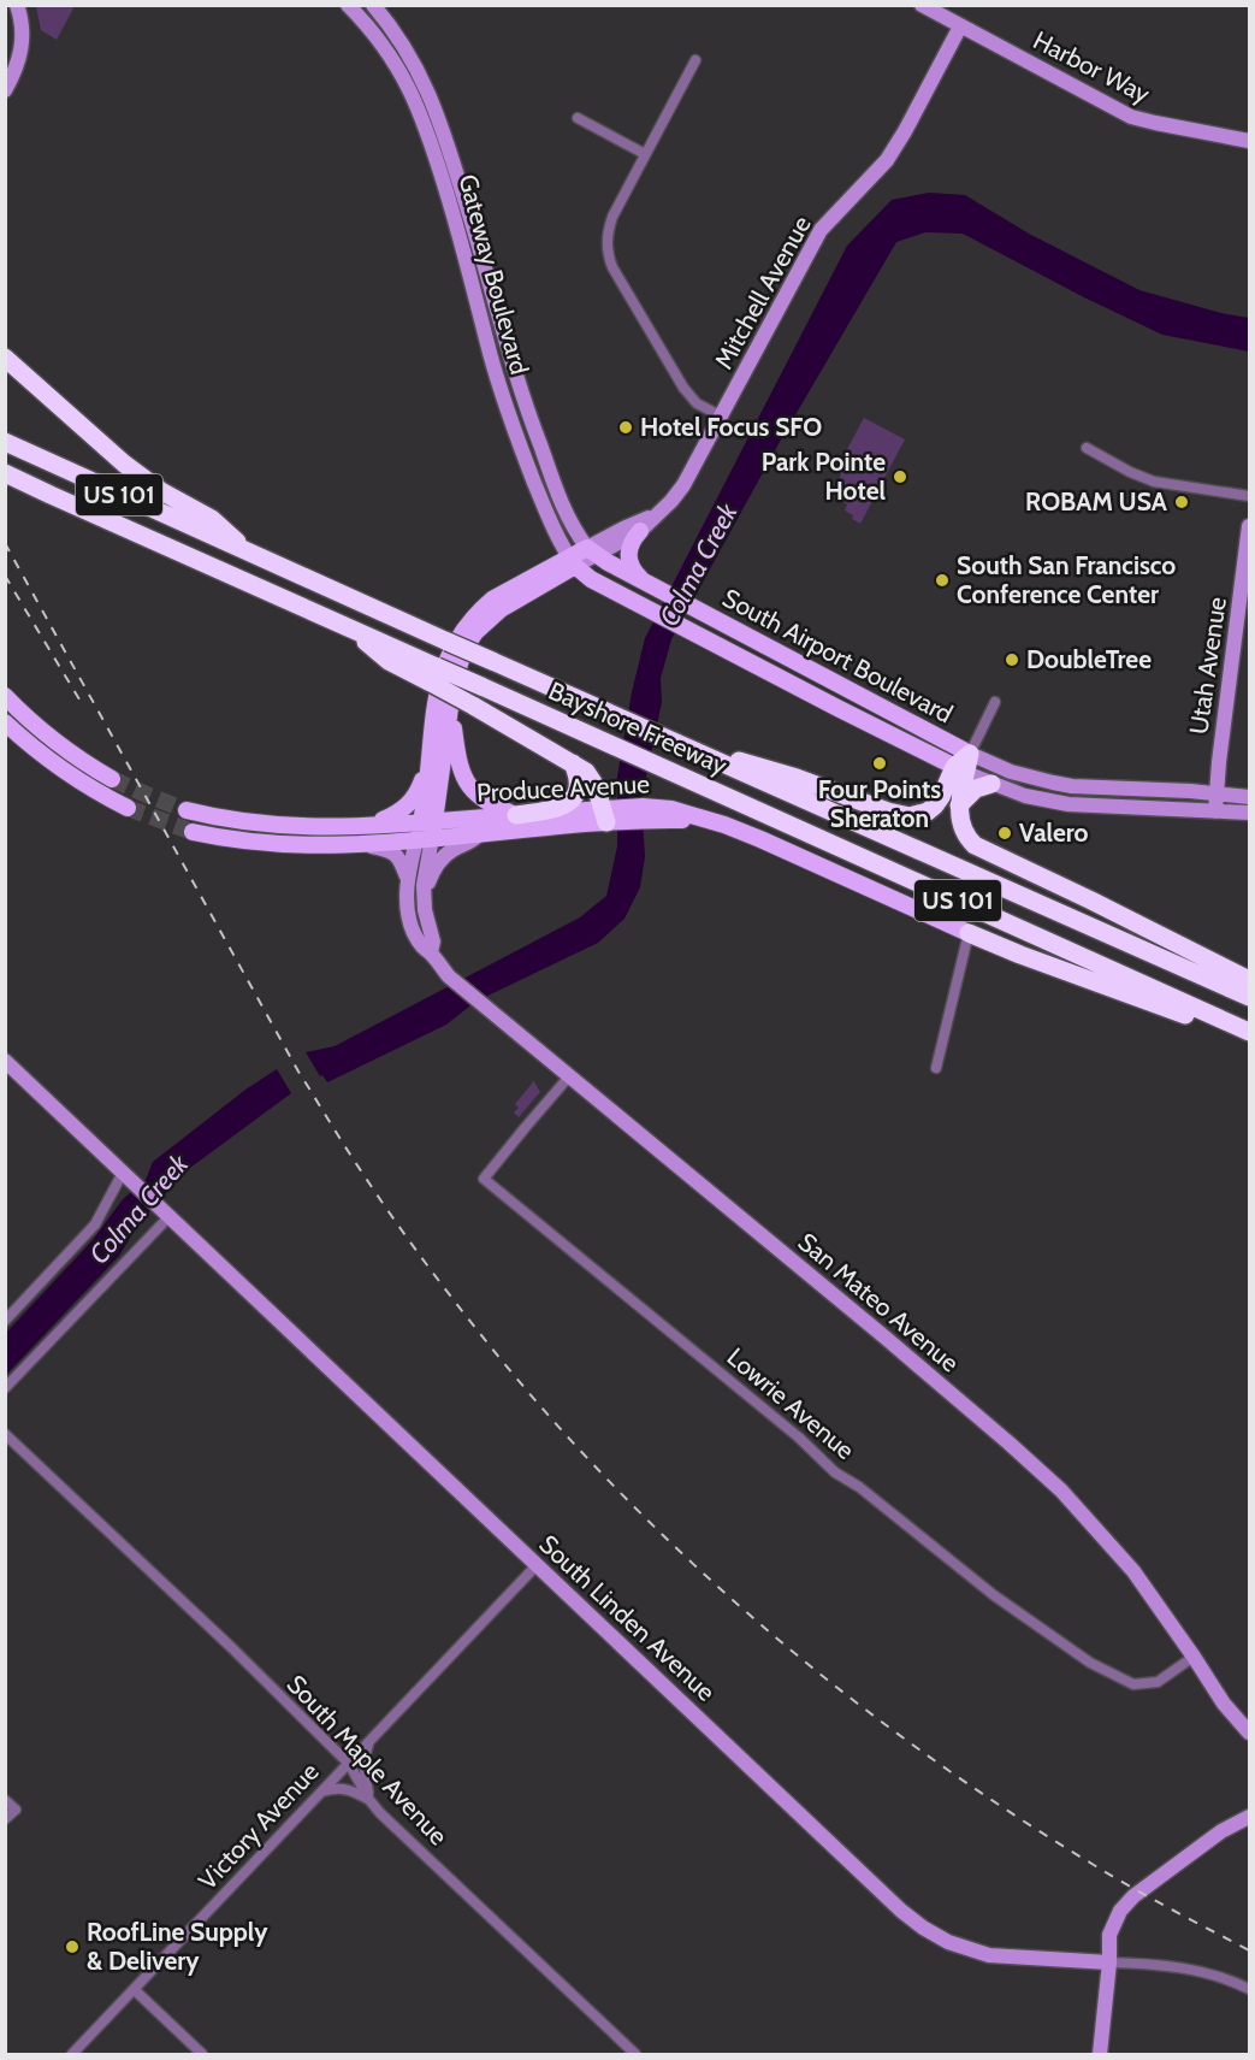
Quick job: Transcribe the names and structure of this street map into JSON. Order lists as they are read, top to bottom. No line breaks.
{"streets":{"highway":["US 101","Bayshore Freeway"],"main road":["South Airport Boulevard","Produce Avenue"],"street":["Harbor Way","Gateway Boulevard","Mitchell Avenue","Utah Avenue","San Mateo Avenue","Lowrie Avenue","South Linden Avenue","South Maple Avenue","Victory Avenue"]},"crossings":[["Harbor Way","Mitchell Avenue"],["Gateway Boulevard","Mitchell Avenue"],["Gateway Boulevard","South Airport Boulevard"],["Mitchell Avenue","South Airport Boulevard"],["US 101","Bayshore Freeway"],["South Airport Boulevard","Utah Avenue"],["Produce Avenue","San Mateo Avenue"],["San Mateo Avenue","Lowrie Avenue"],["South Linden Avenue","Victory Avenue"],["South Maple Avenue","Victory Avenue"]],"water":["Colma Creek"],"places":["Hotel Focus SFO","Park Pointe Hotel","ROBAM USA","South San Francisco Conference Center","DoubleTree","Four Points Sheraton","Valero","RoofLine Supply & Delivery"]}
